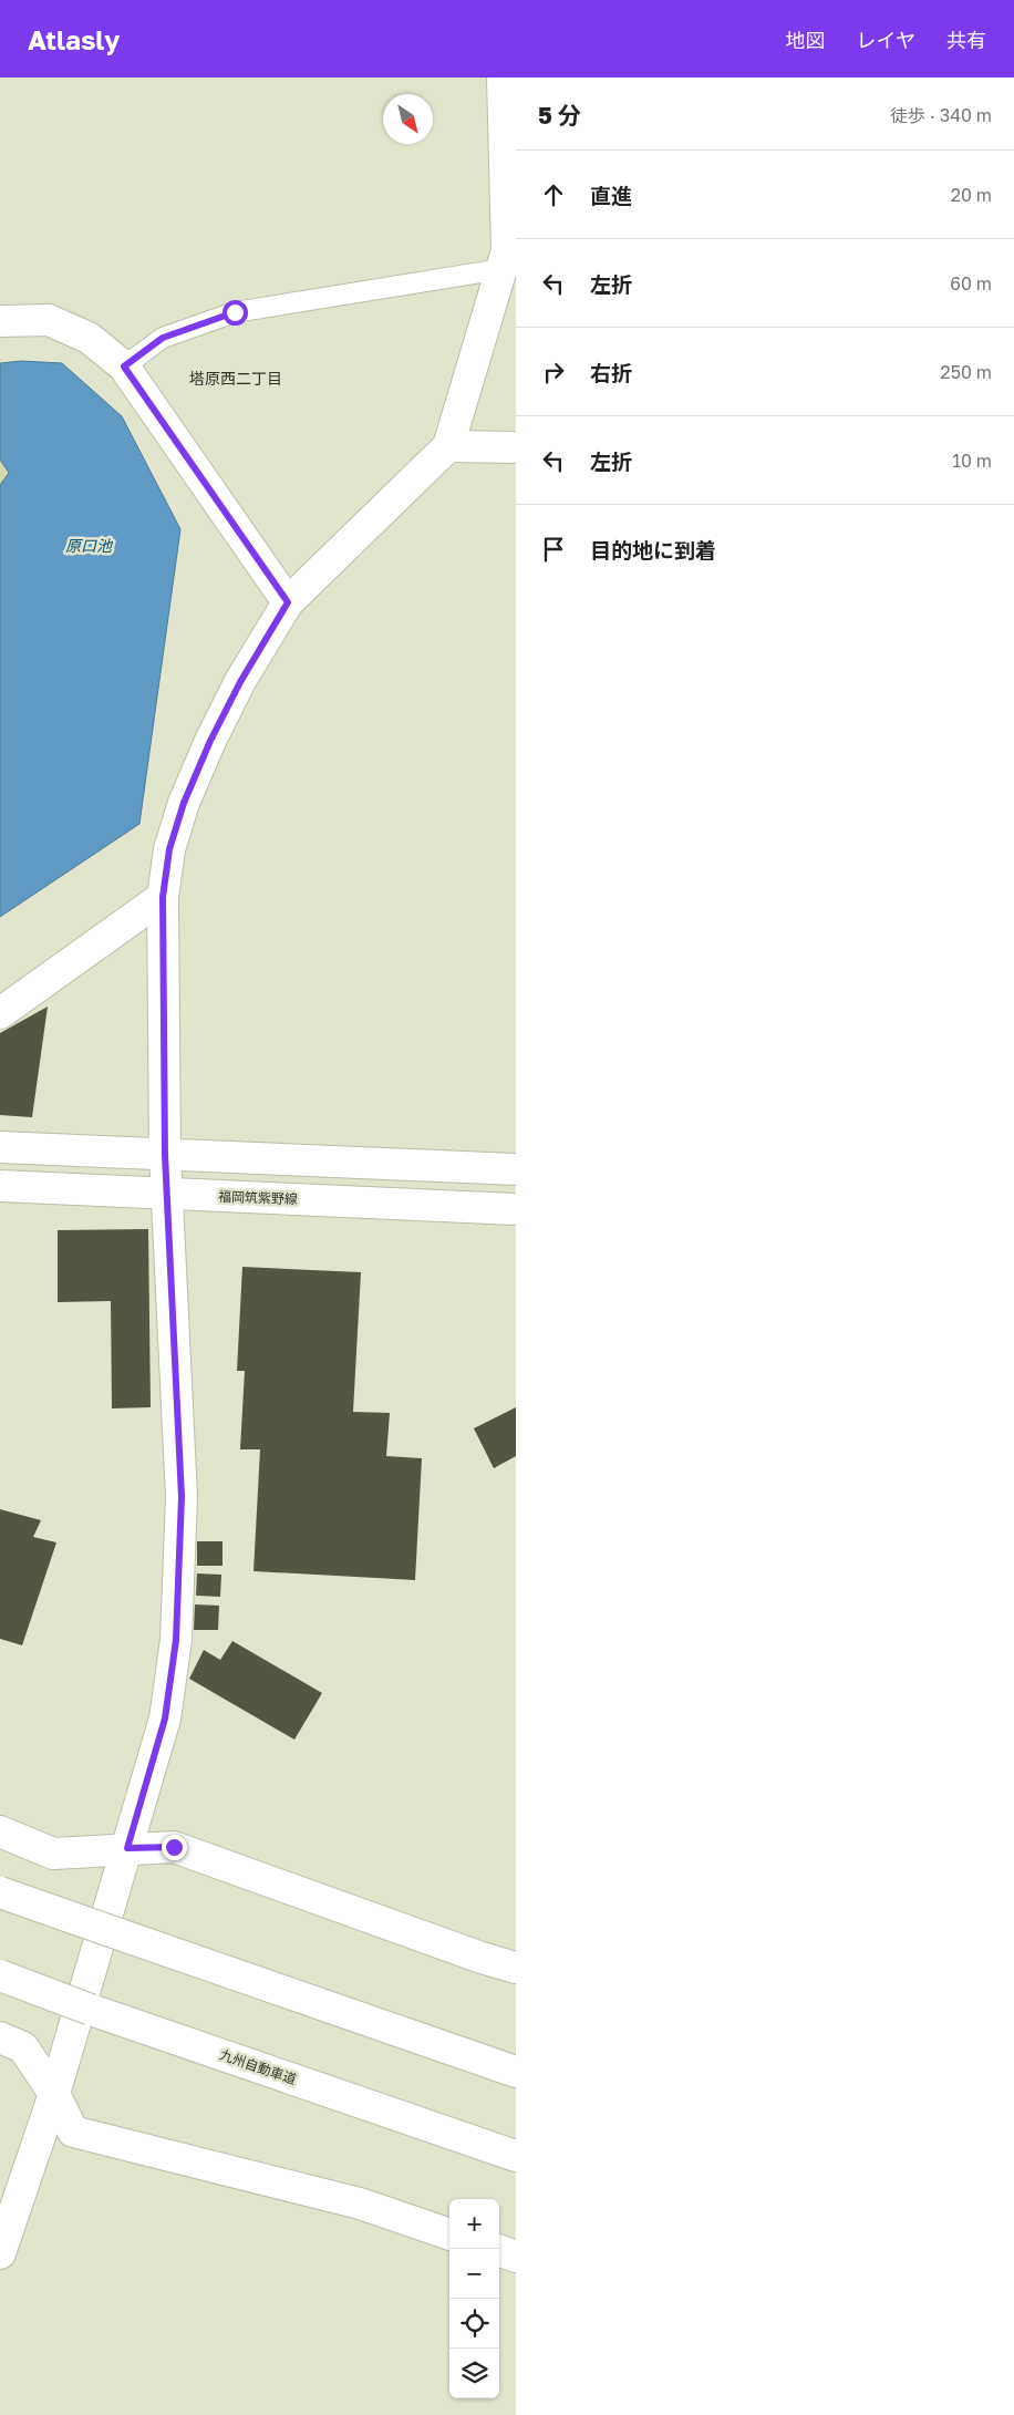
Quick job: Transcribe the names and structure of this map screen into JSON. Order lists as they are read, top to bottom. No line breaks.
{"streets":{"main road":["福岡筑紫野線","九州自動車道"]},"districts":["塔原西二丁目"],"water":["原口池"],"north":"bottom right","page":{"header":"Atlasly","nav":["地図","レイヤ","共有"],"heading":["5 分","徒歩 · 340 m"],"list":[["直進","20 m"],["左折","60 m"],["右折","250 m"],["左折","10 m"],"目的地に到着"],"map_buttons":["+","−"]}}
